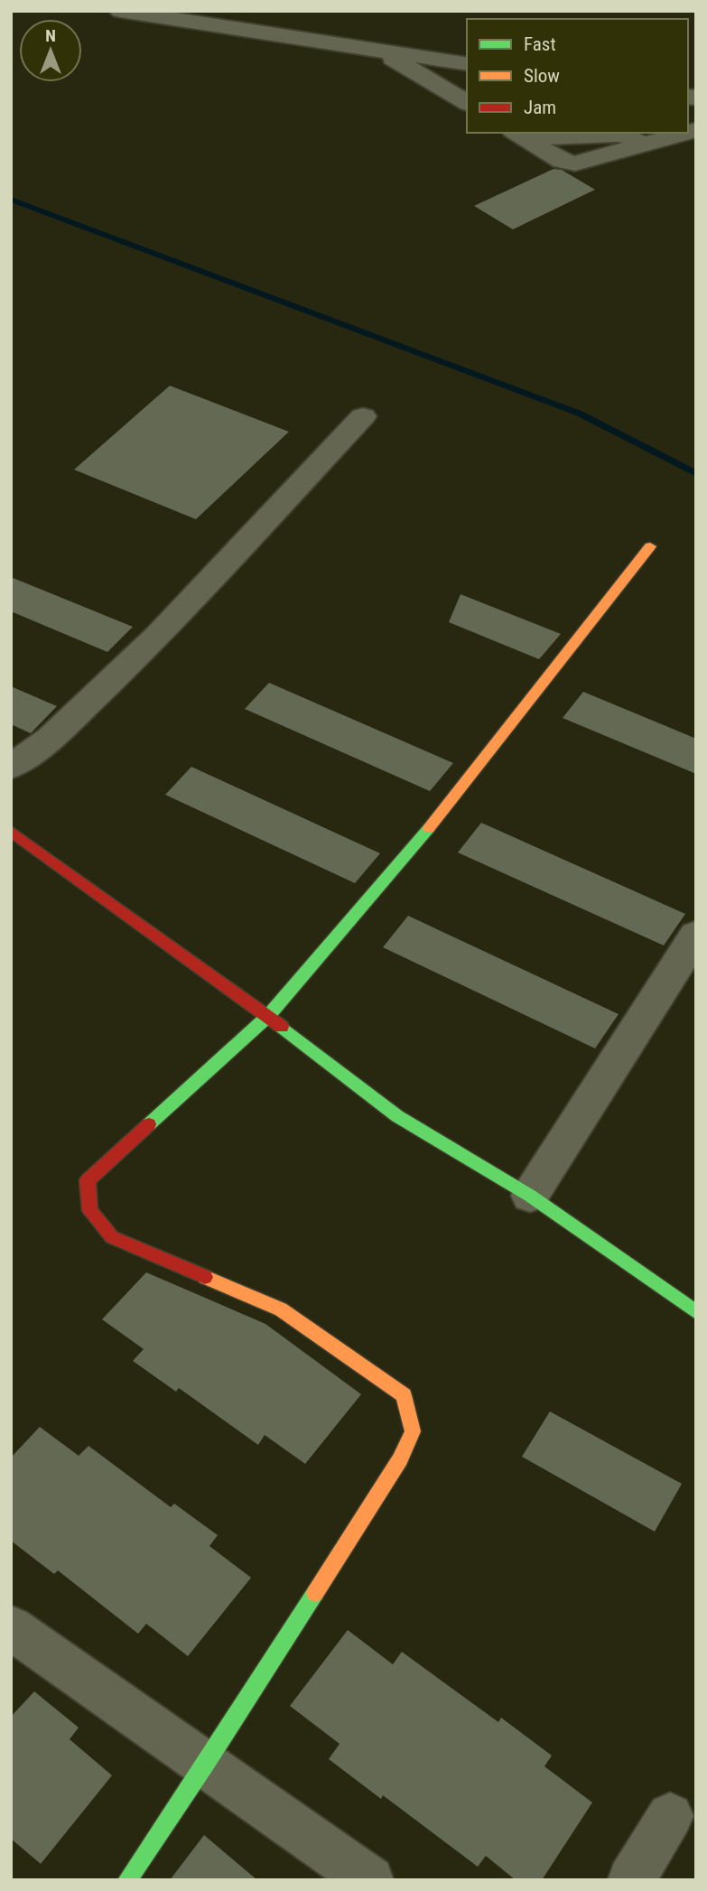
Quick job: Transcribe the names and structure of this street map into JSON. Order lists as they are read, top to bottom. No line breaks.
{"legend":["Fast","Slow","Jam"],"north":"top"}
